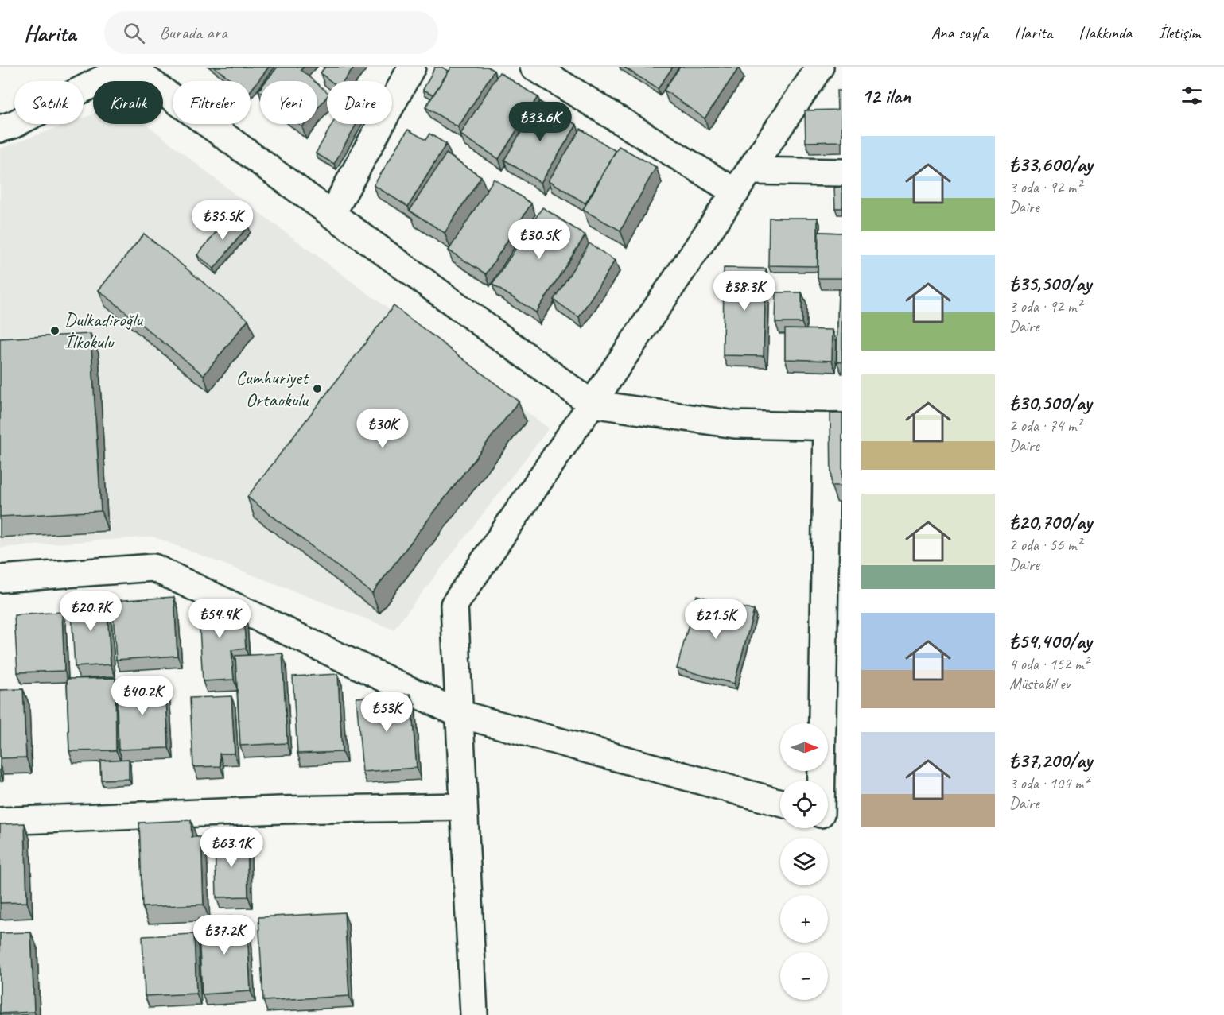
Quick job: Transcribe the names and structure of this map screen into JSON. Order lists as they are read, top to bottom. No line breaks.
{"places":["Dulkadiroğlu İlkokulu","Cumhuriyet Ortaokulu"],"north":"right","page":{"header":"Harita","search":"Burada ara","nav":["Ana sayfa","Harita","Hakkında","İletişim"],"heading":"12 ilan","chip":["Satılık","Kiralık","Filtreler","Yeni","Daire"],"price":["₺33.6K","₺35.5K","₺30.5K","₺38.3K","₺30K","₺20.7K","₺54.4K","₺21.5K","₺40.2K","₺53K","₺63.1K","₺37.2K"],"list":[{"name":"₺33,600/ay","note":"3 oda · 92 m² · Daire"},{"name":"₺35,500/ay","note":"3 oda · 92 m² · Daire"},{"name":"₺30,500/ay","note":"2 oda · 74 m² · Daire"},{"name":"₺20,700/ay","note":"2 oda · 56 m² · Daire"},{"name":"₺54,400/ay","note":"4 oda · 152 m² · Müstakil ev"},{"name":"₺37,200/ay","note":"3 oda · 104 m² · Daire"}],"map_buttons":["+","−"]}}
